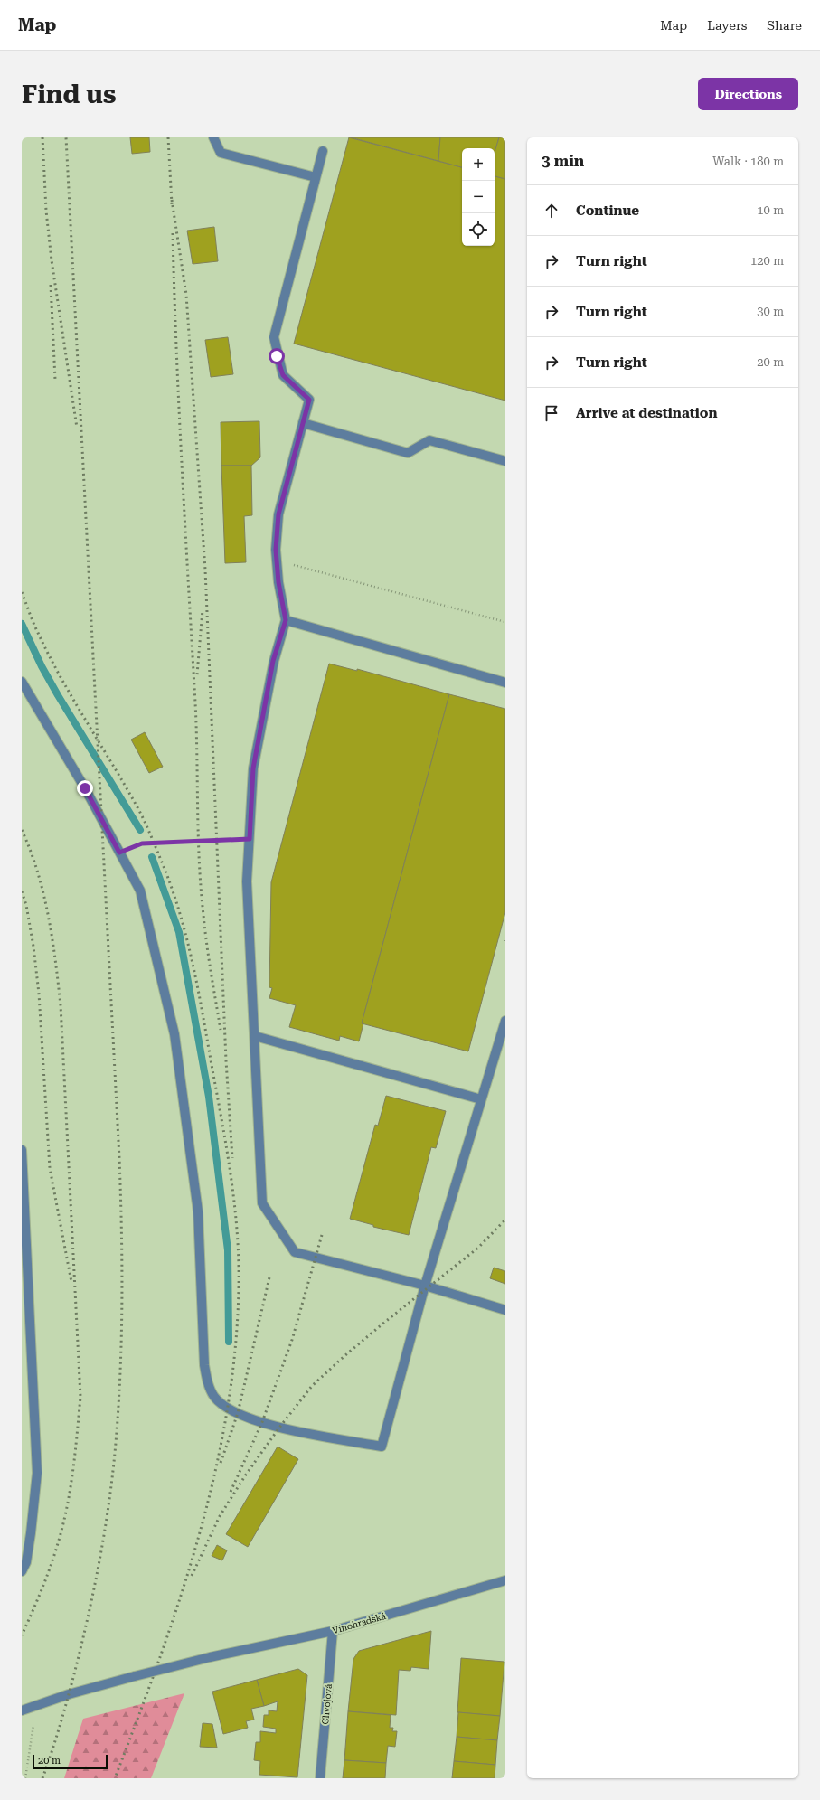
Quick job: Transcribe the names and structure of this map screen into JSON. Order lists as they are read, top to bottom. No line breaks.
{"streets":{"street":["Vinohradská","Chvojová"]},"crossings":[["Vinohradská","Chvojová"]],"scale_bar":"20 m","page":{"header":"Map","nav":["Map","Layers","Share"],"buttons":"Directions","title":"Find us","heading":["3 min","Walk · 180 m"],"map_buttons":["+","−"],"list":[["Continue","10 m"],["Turn right","120 m"],["Turn right","30 m"],["Turn right","20 m"],"Arrive at destination"],"scale":"20 m"}}
